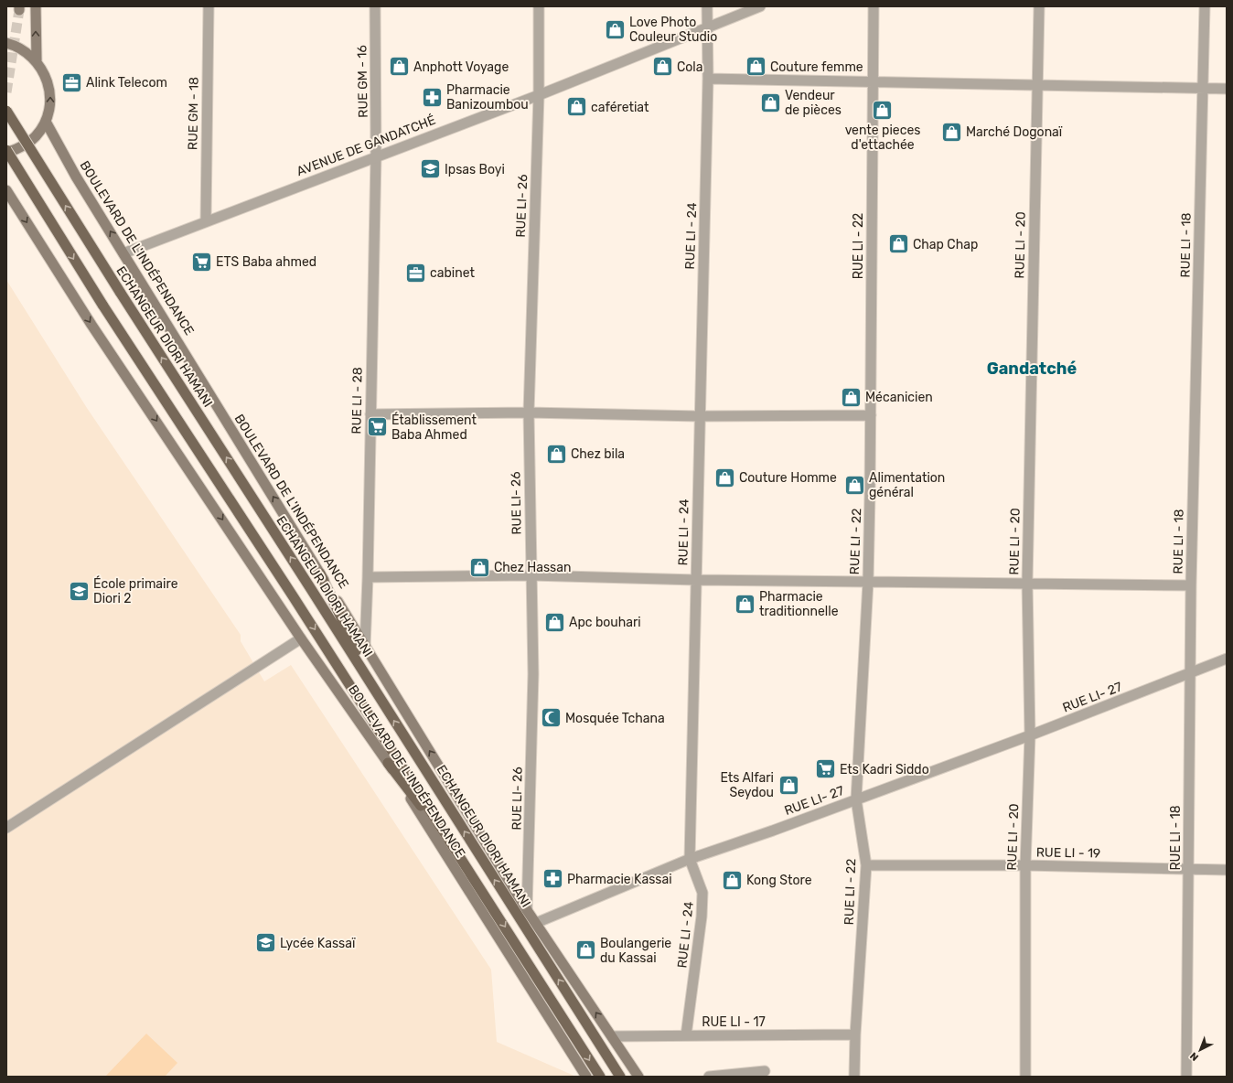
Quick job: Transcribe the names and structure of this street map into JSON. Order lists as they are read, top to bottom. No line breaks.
{"streets":{"main road":["BOULEVARD DE L'INDÉPENDANCE","ECHANGEUR DIORI HAMANI"],"street":["RUE GM - 16","RUE GM - 18","AVENUE DE GANDATCHÉ","RUE LI- 26","RUE LI - 24","RUE LI - 20","RUE LI - 18","RUE LI - 22","RUE LI - 28","RUE LI- 27","RUE LI - 19","RUE LI - 17"]},"crossings":[["RUE GM - 16","AVENUE DE GANDATCHÉ"],["RUE GM - 16","RUE LI - 28"],["RUE GM - 18","AVENUE DE GANDATCHÉ"],["AVENUE DE GANDATCHÉ","RUE LI- 26"],["AVENUE DE GANDATCHÉ","RUE LI - 24"],["AVENUE DE GANDATCHÉ","BOULEVARD DE L'INDÉPENDANCE"],["AVENUE DE GANDATCHÉ","RUE LI - 28"],["RUE LI- 26","BOULEVARD DE L'INDÉPENDANCE"],["RUE LI - 24","RUE LI- 27"],["RUE LI - 24","RUE LI - 17"],["RUE LI - 20","RUE LI- 27"],["RUE LI - 20","RUE LI - 19"],["RUE LI - 18","RUE LI- 27"],["RUE LI - 18","RUE LI - 19"],["RUE LI - 22","RUE LI- 27"],["RUE LI - 22","RUE LI - 19"],["RUE LI - 22","RUE LI - 17"],["BOULEVARD DE L'INDÉPENDANCE","RUE LI - 28"],["BOULEVARD DE L'INDÉPENDANCE","RUE LI- 27"],["BOULEVARD DE L'INDÉPENDANCE","RUE LI - 17"]],"districts":["Gandatché"],"places":{"shop":["Love Photo Couleur Studio","Anphott Voyage","Cola","Couture femme","Vendeur de pièces","caféretiat","vente pieces d'ettachée","Marché Dogonaï","Chap Chap","Mécanicien","Chez bila","Couture Homme","Alimentation général","Chez Hassan","Pharmacie traditionnelle","Apc bouhari","Ets Alfari Seydou","Kong Store","Boulangerie du Kassai"],"office":["Alink Telecom","cabinet"],"pharmacy":["Pharmacie Banizoumbou","Pharmacie Kassai"],"school or university":["Ipsas Boyi","École primaire Diori 2","Lycée Kassaï"],"supermarket":["ETS Baba ahmed","Établissement Baba Ahmed","Ets Kadri Siddo"],"mosque":["Mosquée Tchana"]},"north":"bottom left"}
